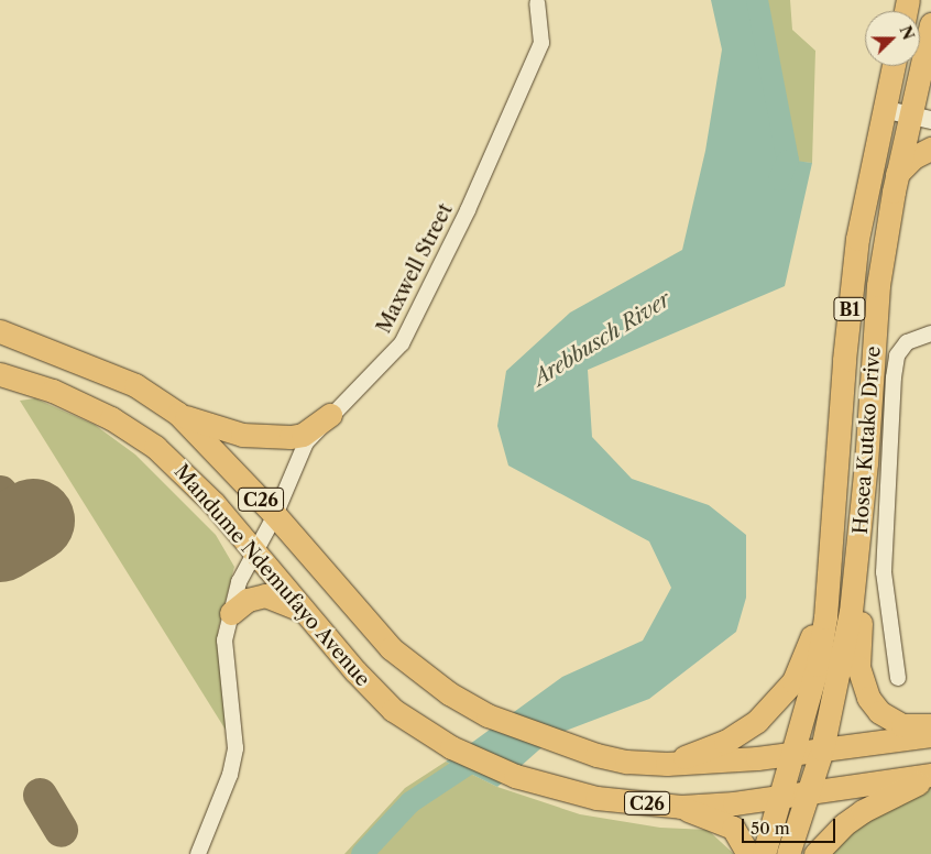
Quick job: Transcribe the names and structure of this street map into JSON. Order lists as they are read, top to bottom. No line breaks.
{"streets":{"main road":["B1","Hosea Kutako Drive","C26","Mandume Ndemufayo Avenue"],"street":["Maxwell Street"]},"crossings":[["Maxwell Street","Mandume Ndemufayo Avenue"],["B1","Hosea Kutako Drive"],["B1","Mandume Ndemufayo Avenue"],["Hosea Kutako Drive","Mandume Ndemufayo Avenue"]],"water":["Arebbusch River"],"scale_bar":"50 m","north":"right"}
